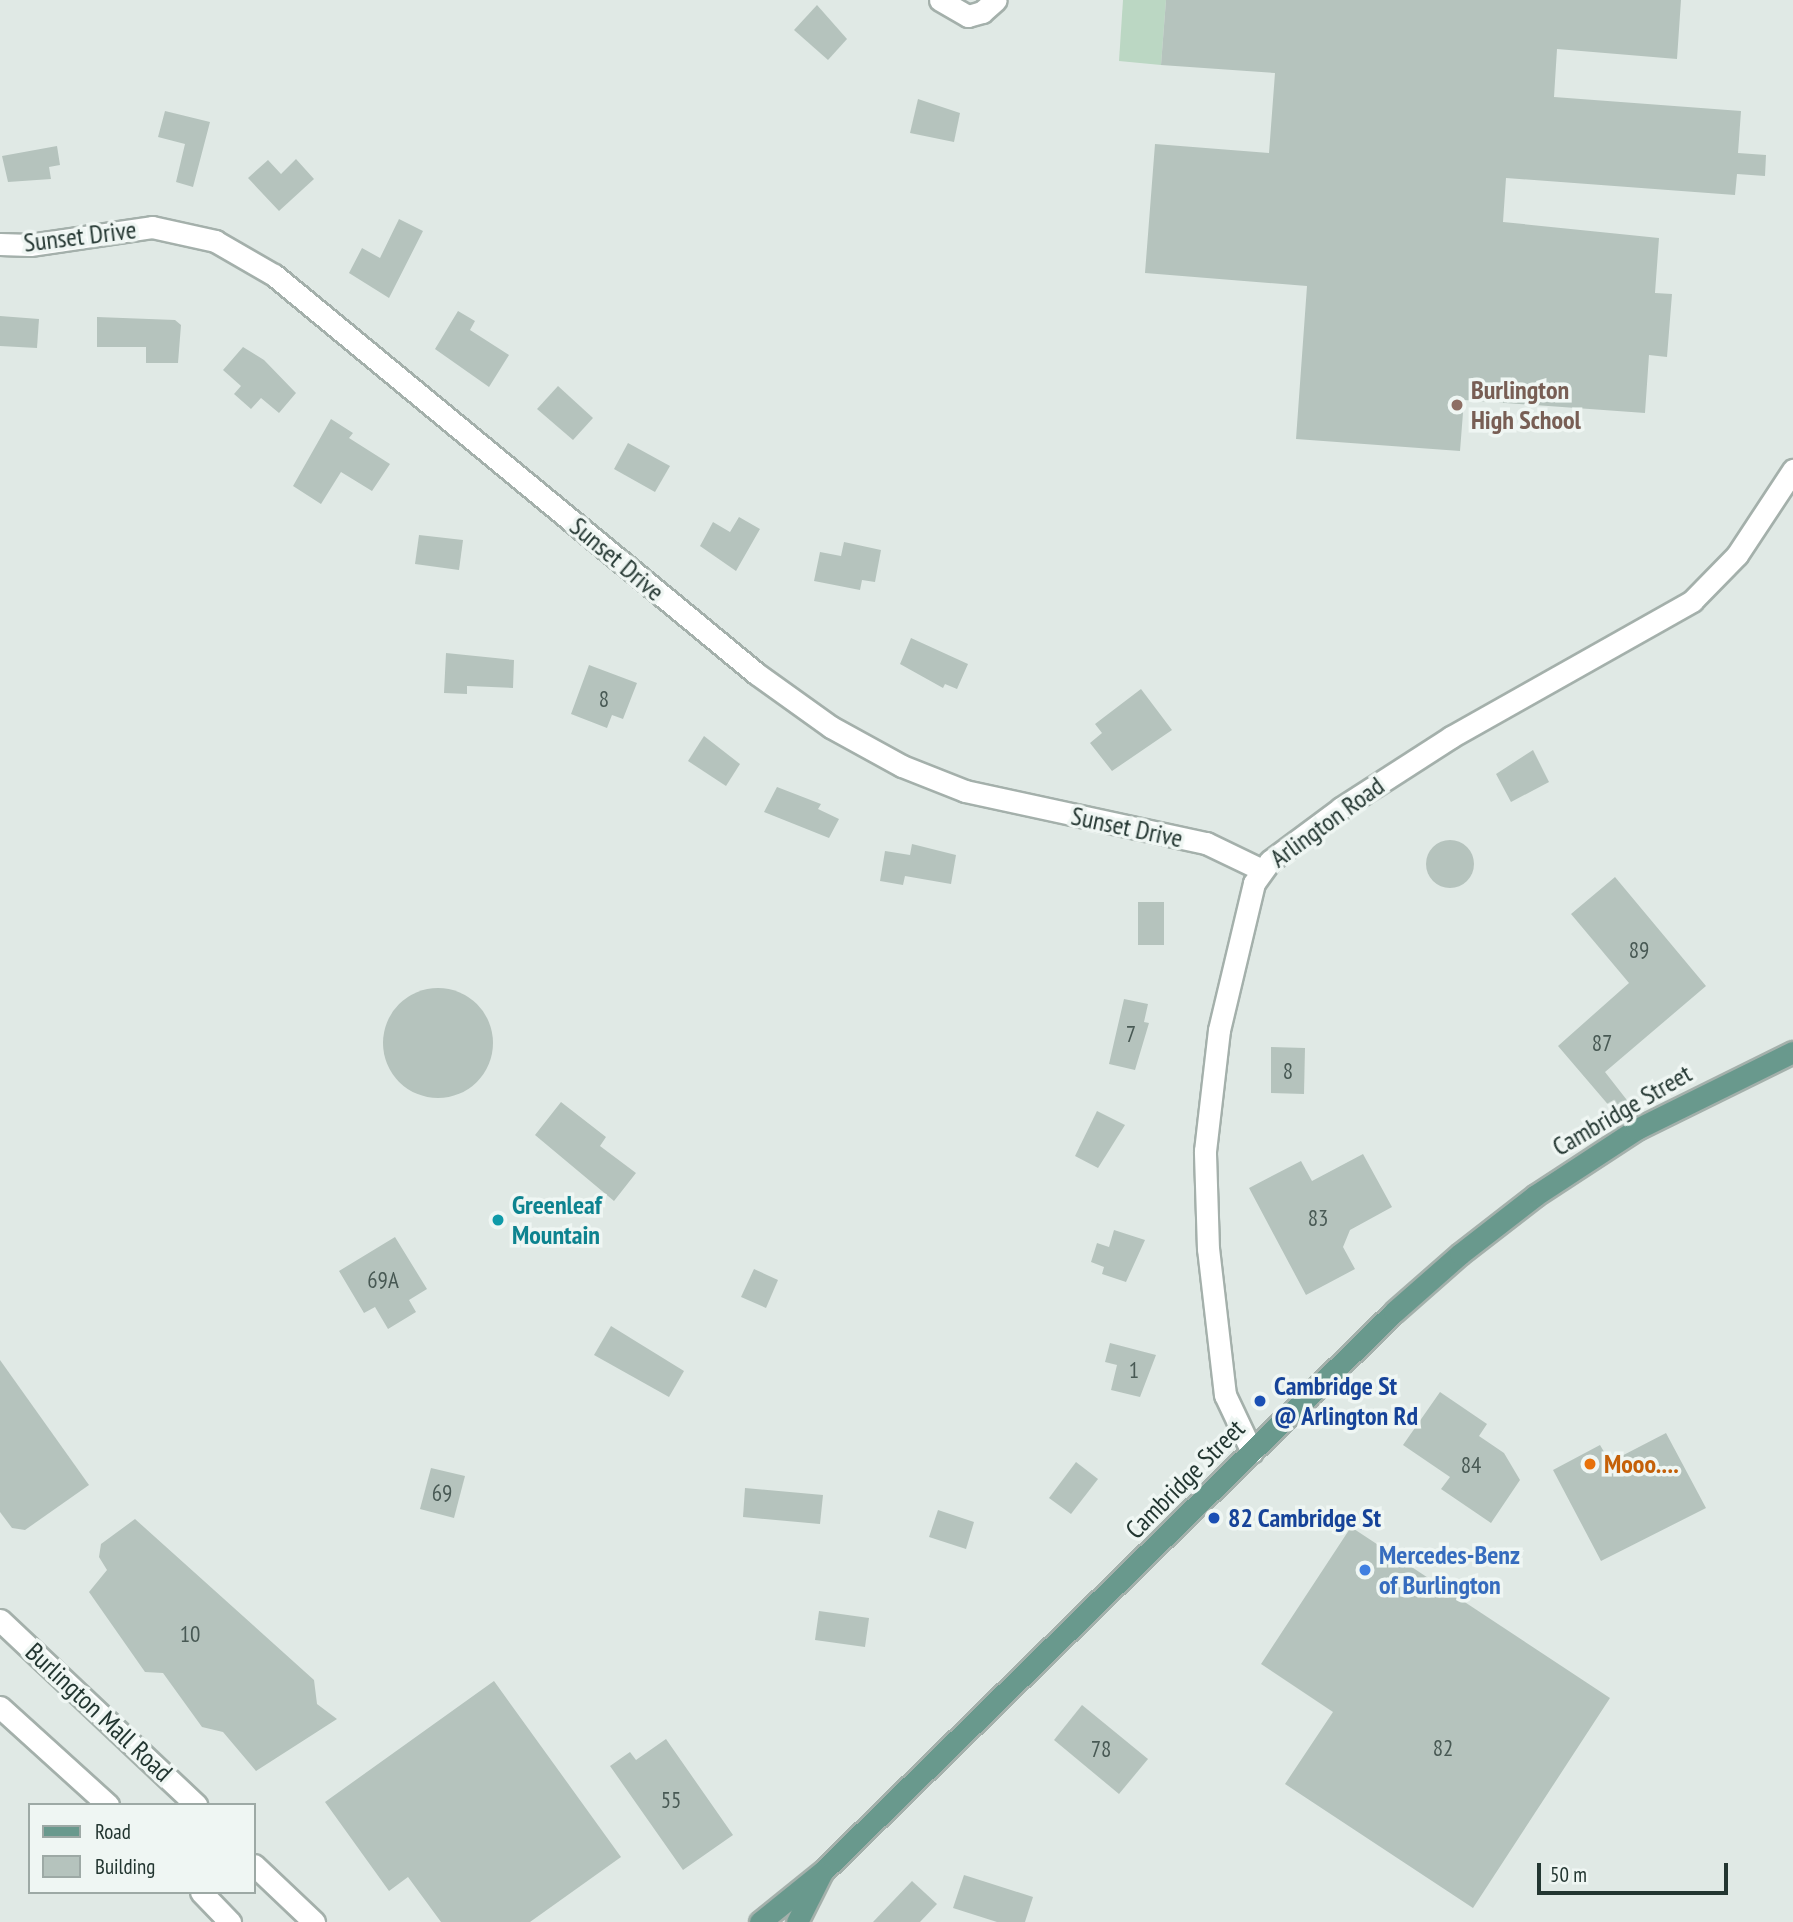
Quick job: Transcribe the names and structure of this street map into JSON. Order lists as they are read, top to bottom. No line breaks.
{"streets":{"main road":["Cambridge Street"],"street":["Sunset Drive","Arlington Road","Burlington Mall Road"]},"crossings":[["Sunset Drive","Arlington Road"],["Arlington Road","Cambridge Street"]],"places":["Burlington High School","Greenleaf Mountain","Cambridge St @ Arlington Rd","Mooo....","82 Cambridge St","Mercedes-Benz of Burlington"],"house_numbers":["8","89","7","87","8","83","69A","1","84","69","10","82","78","55"],"legend":["Road","Building"],"scale_bar":"50 m"}
